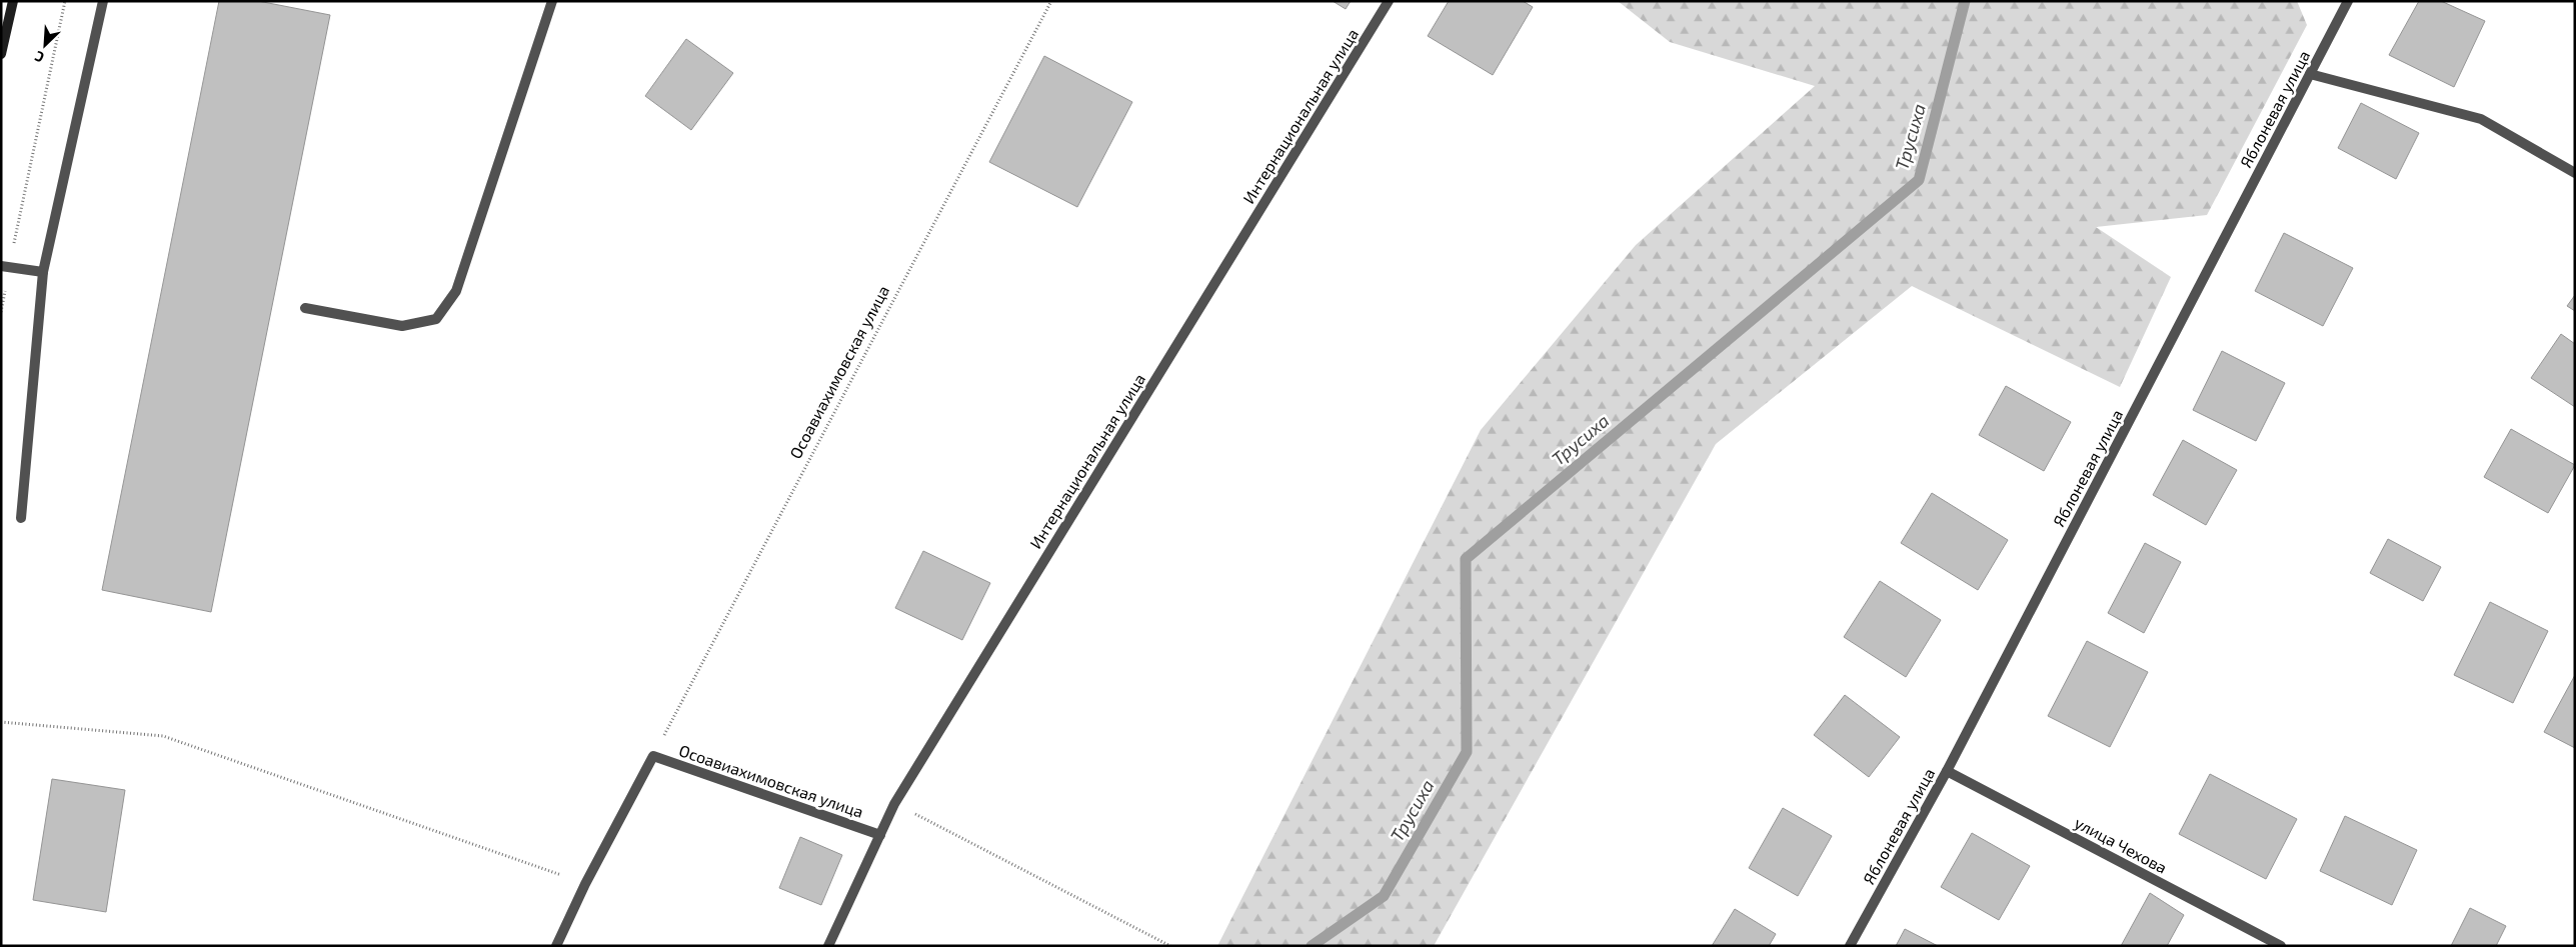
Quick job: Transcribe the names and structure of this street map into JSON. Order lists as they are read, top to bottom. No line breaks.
{"streets":{"street":["Яблоневая улица","Интернациональная улица","Осоавиахимовская улица","улица Чехова"]},"crossings":[["Яблоневая улица","улица Чехова"],["Интернациональная улица","Осоавиахимовская улица"]],"water":["Трусиха"],"north":"bottom left"}
